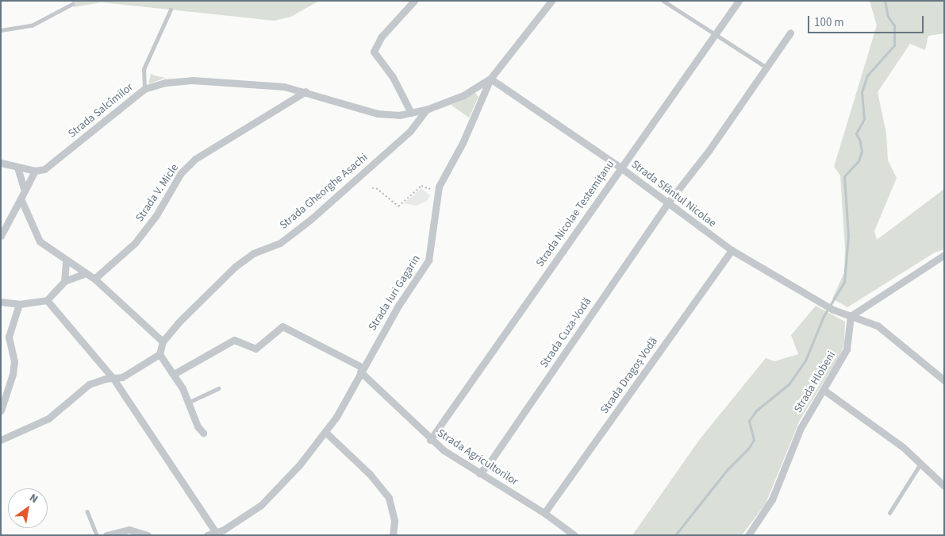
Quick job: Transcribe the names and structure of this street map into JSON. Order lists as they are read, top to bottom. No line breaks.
{"streets":{"street":["Strada Salcîmilor","Strada Gheorghe Asachi","Strada V. Micle","Strada Sfântul Nicolae","Strada Nicolae Testemițanu","Strada Iuri Gagarin","Strada Cuza-Vodă","Strada Dragoș Vodă","Strada Hlobeni","Strada Agricultorilor"]},"crossings":[["Strada Salcîmilor","Strada V. Micle"],["Strada Sfântul Nicolae","Strada Nicolae Testemițanu"],["Strada Sfântul Nicolae","Strada Iuri Gagarin"],["Strada Sfântul Nicolae","Strada Cuza-Vodă"],["Strada Sfântul Nicolae","Strada Dragoș Vodă"],["Strada Sfântul Nicolae","Strada Hlobeni"],["Strada Nicolae Testemițanu","Strada Agricultorilor"],["Strada Iuri Gagarin","Strada Agricultorilor"],["Strada Cuza-Vodă","Strada Agricultorilor"],["Strada Dragoș Vodă","Strada Agricultorilor"]],"scale_bar":"100 m","north":"top right"}
